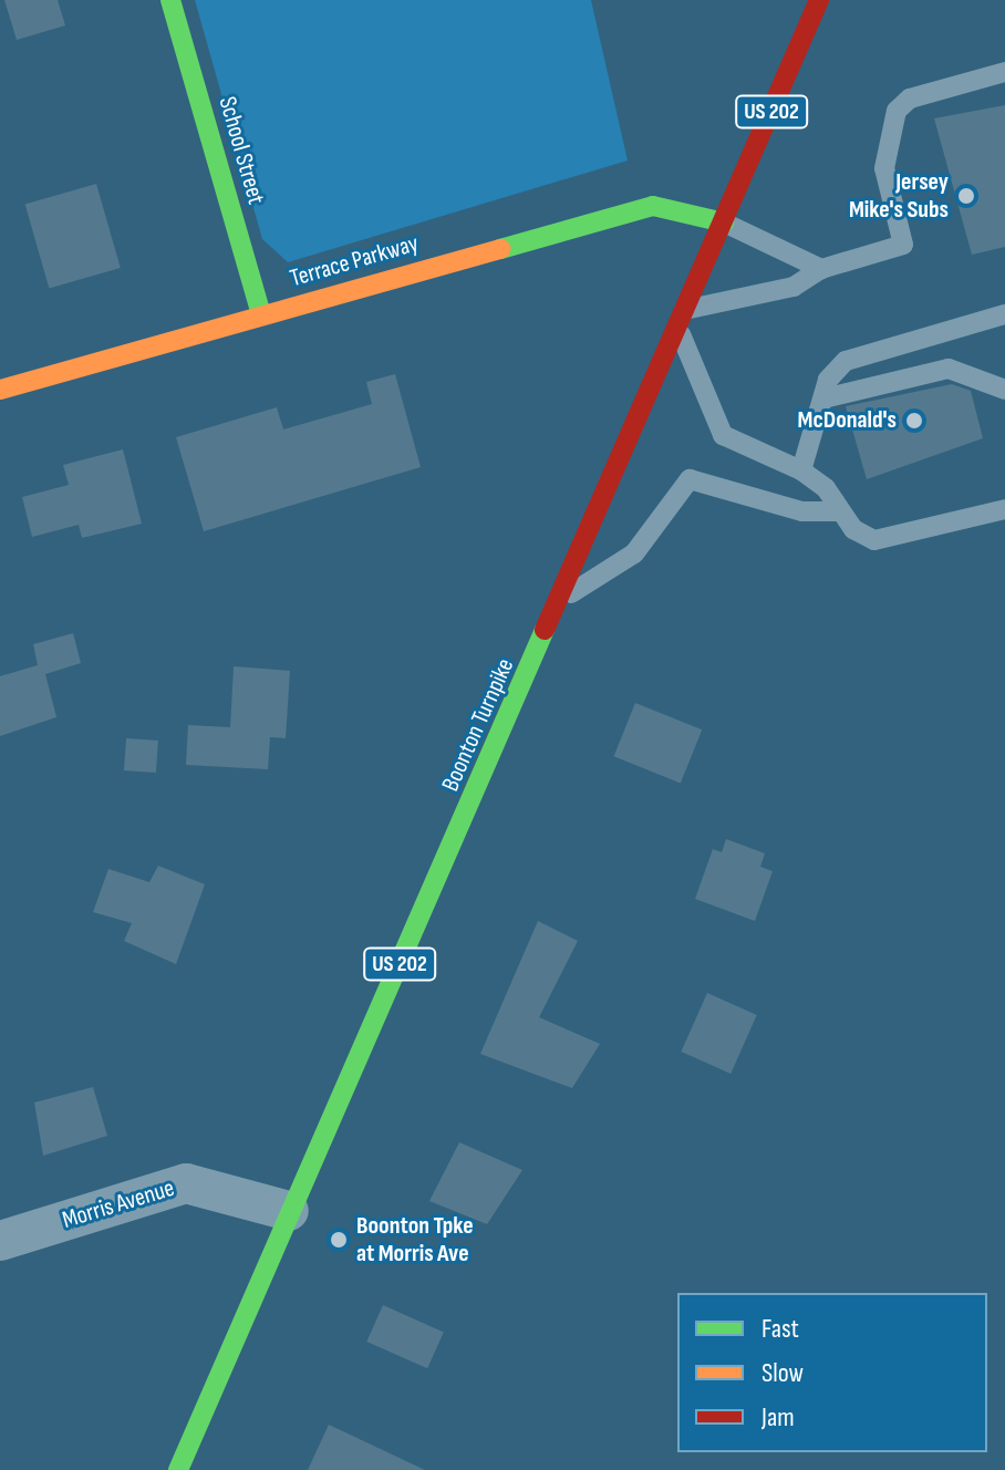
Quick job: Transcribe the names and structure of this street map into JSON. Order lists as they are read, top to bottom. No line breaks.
{"streets":{"main road":["US 202","School Street","Terrace Parkway","Boonton Turnpike"],"street":["Morris Avenue"]},"crossings":[["School Street","Terrace Parkway"],["Terrace Parkway","Boonton Turnpike"],["Boonton Turnpike","Morris Avenue"]],"places":["Jersey Mike's Subs","McDonald's","Boonton Tpke at Morris Ave"],"legend":["Fast","Slow","Jam"]}
